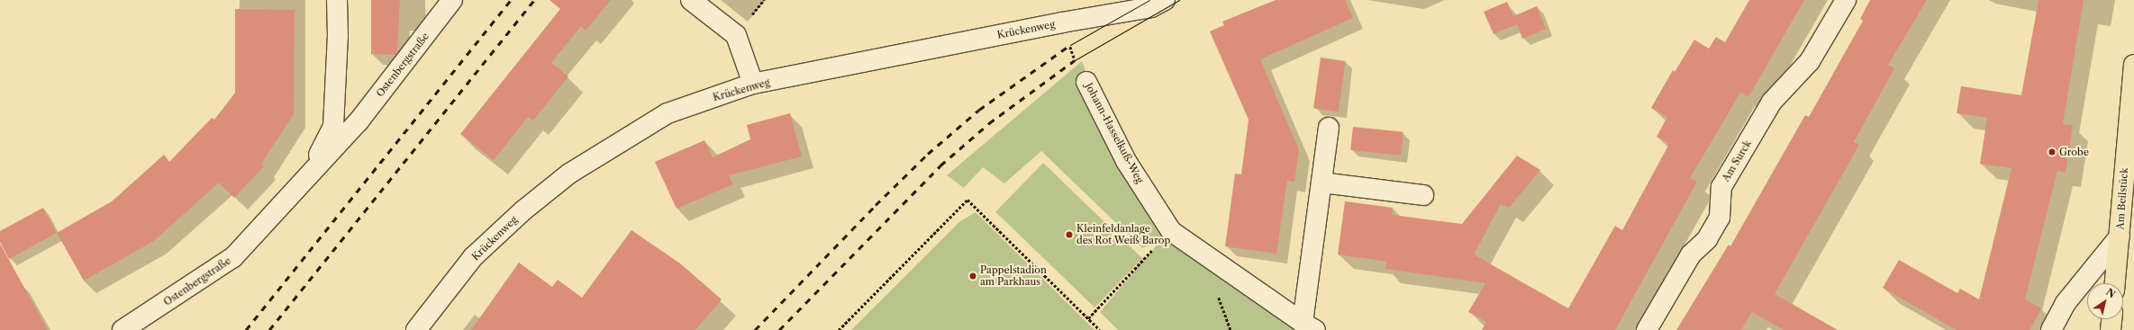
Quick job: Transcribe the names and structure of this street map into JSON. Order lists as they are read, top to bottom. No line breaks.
{"streets":{"main road":["Am Beilstück"],"street":["Krückenweg","Ostenbergstraße","Johann-Hasselkuß-Weg","Am Surck"]},"crossings":[["Krückenweg","Johann-Hasselkuß-Weg"]],"places":["Grobe","Kleinfeldanlage des Rot Weiß Barop","Pappelstadion am Parkhaus"],"north":"top right"}
